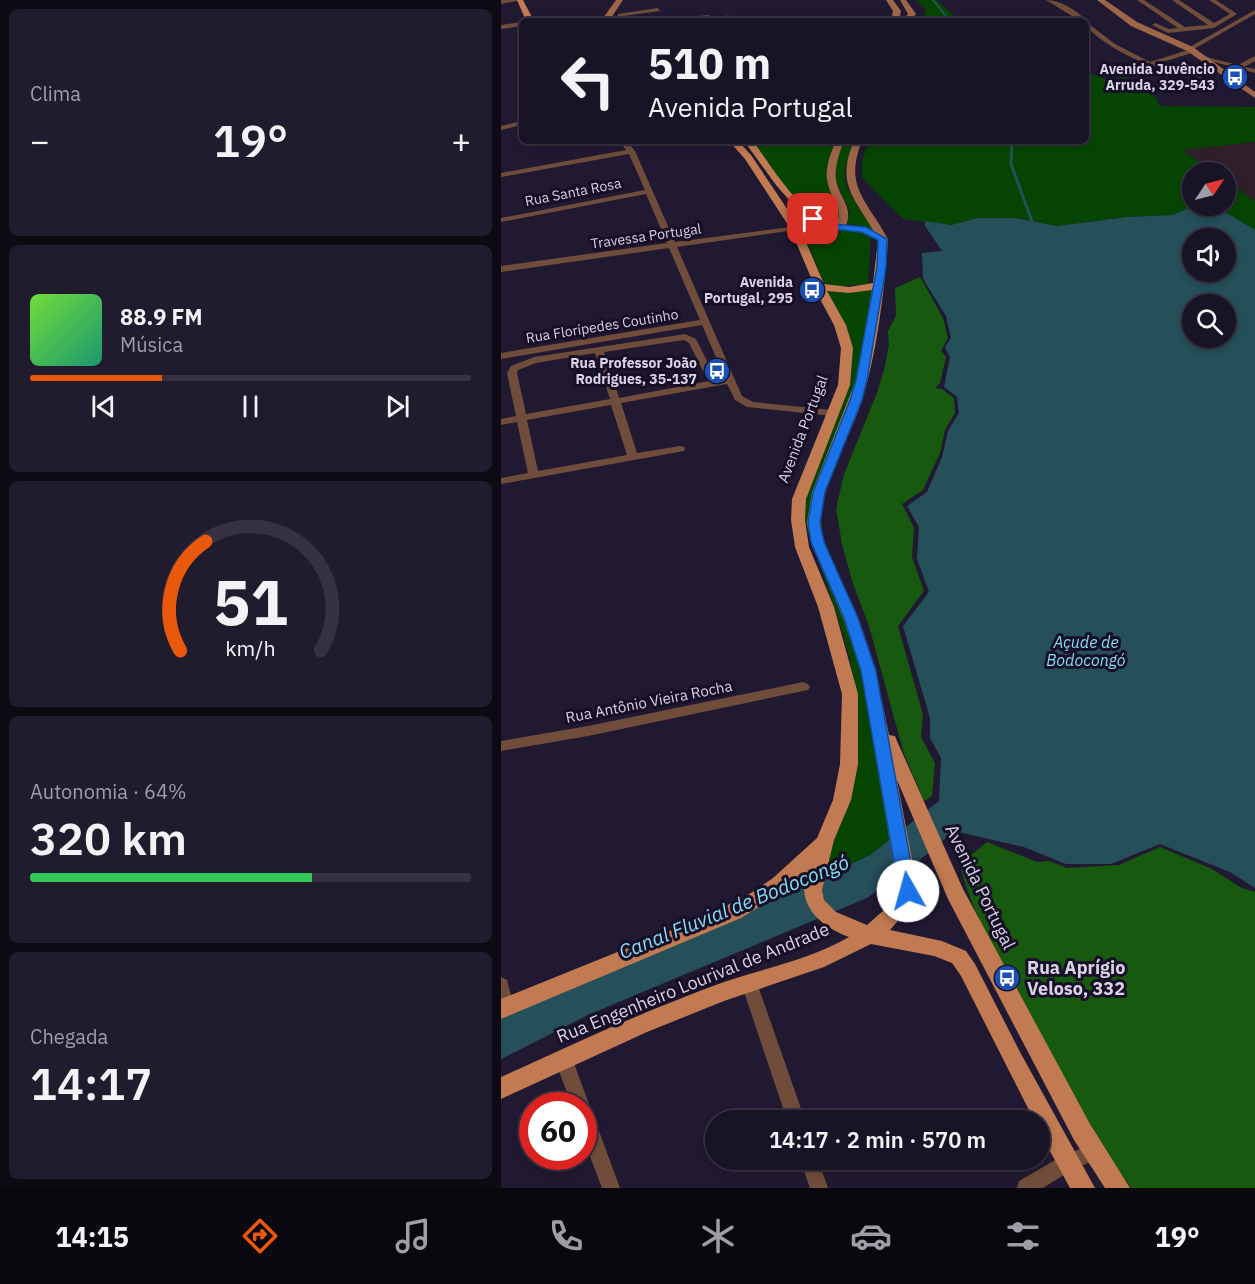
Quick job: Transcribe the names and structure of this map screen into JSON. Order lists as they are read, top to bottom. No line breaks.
{"streets":{"main road":["Avenida Portugal","Rua Engenheiro Lourival de Andrade"],"street":["Rua Santa Rosa","Travessa Portugal","Rua Florípedes Coutinho","Rua Antônio Vieira Rocha"]},"crossings":[["Travessa Portugal","Avenida Portugal"],["Avenida Portugal","Rua Engenheiro Lourival de Andrade"]],"water":["Açude de Bodocongó","Canal Fluvial de Bodocongó"],"places":{"bus stop":["Avenida Juvêncio Arruda, 329-543","Avenida Portugal, 295","Rua Professor João Rodrigues, 35-137","Rua Aprígio Veloso, 332"]},"north":"top right","page":{"tile":["Clima",["Autonomia · 64%","320 km"],["Chegada","14:17"]],"turn":["510 m","Avenida Portugal"],"heat":["−","19°","+"],"song":["88.9 FM","Música"],"limit":"60","trip":"14:17 · 2 min · 570 m","tabs":["14:15","19°"],"gauge":["51","km/h"]}}
